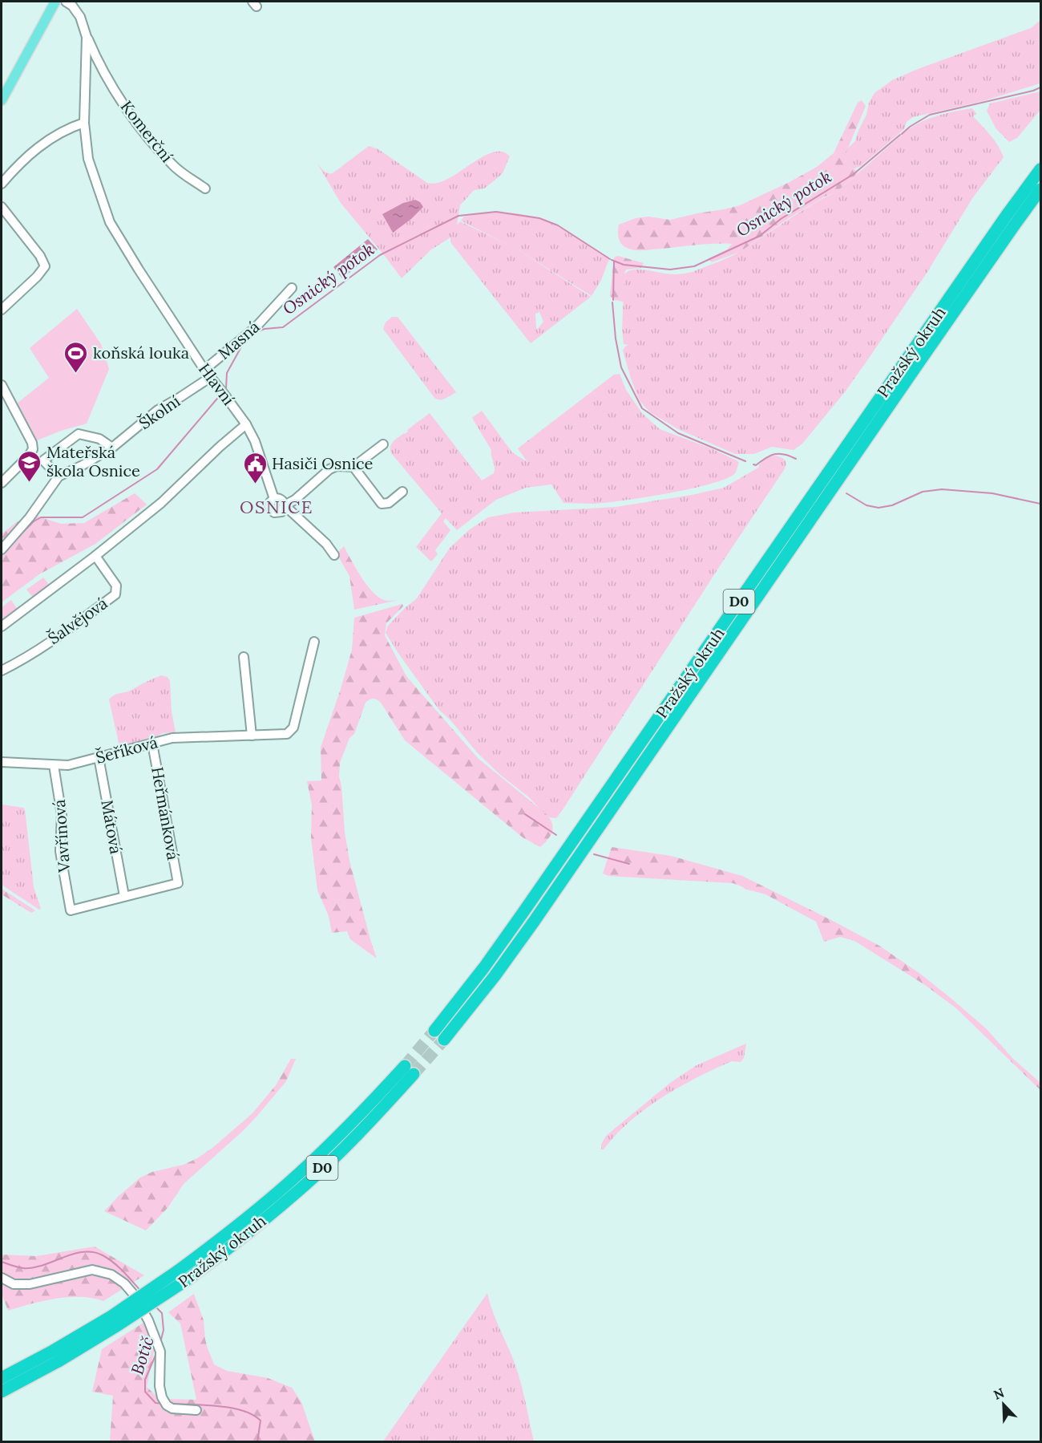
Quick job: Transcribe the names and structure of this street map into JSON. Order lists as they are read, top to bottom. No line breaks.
{"streets":{"highway":["Pražský okruh","D0"],"street":["Komerční","Masná","Hlavní","Školní","Šalvějová","Šeříková","Heřmánková","Mátová","Vavřínová"]},"crossings":[["Komerční","Hlavní"],["Masná","Hlavní"],["Hlavní","Školní"],["Šeříková","Heřmánková"],["Šeříková","Mátová"],["Šeříková","Vavřínová"],["Heřmánková","Vavřínová"],["Mátová","Vavřínová"]],"districts":["OSNICE"],"water":["Osnický potok","Botič"],"places":{"sports":["koňská louka"],"school or university":["Mateřská škola Osnice"],"public building":["Hasiči Osnice"]},"north":"top left"}
